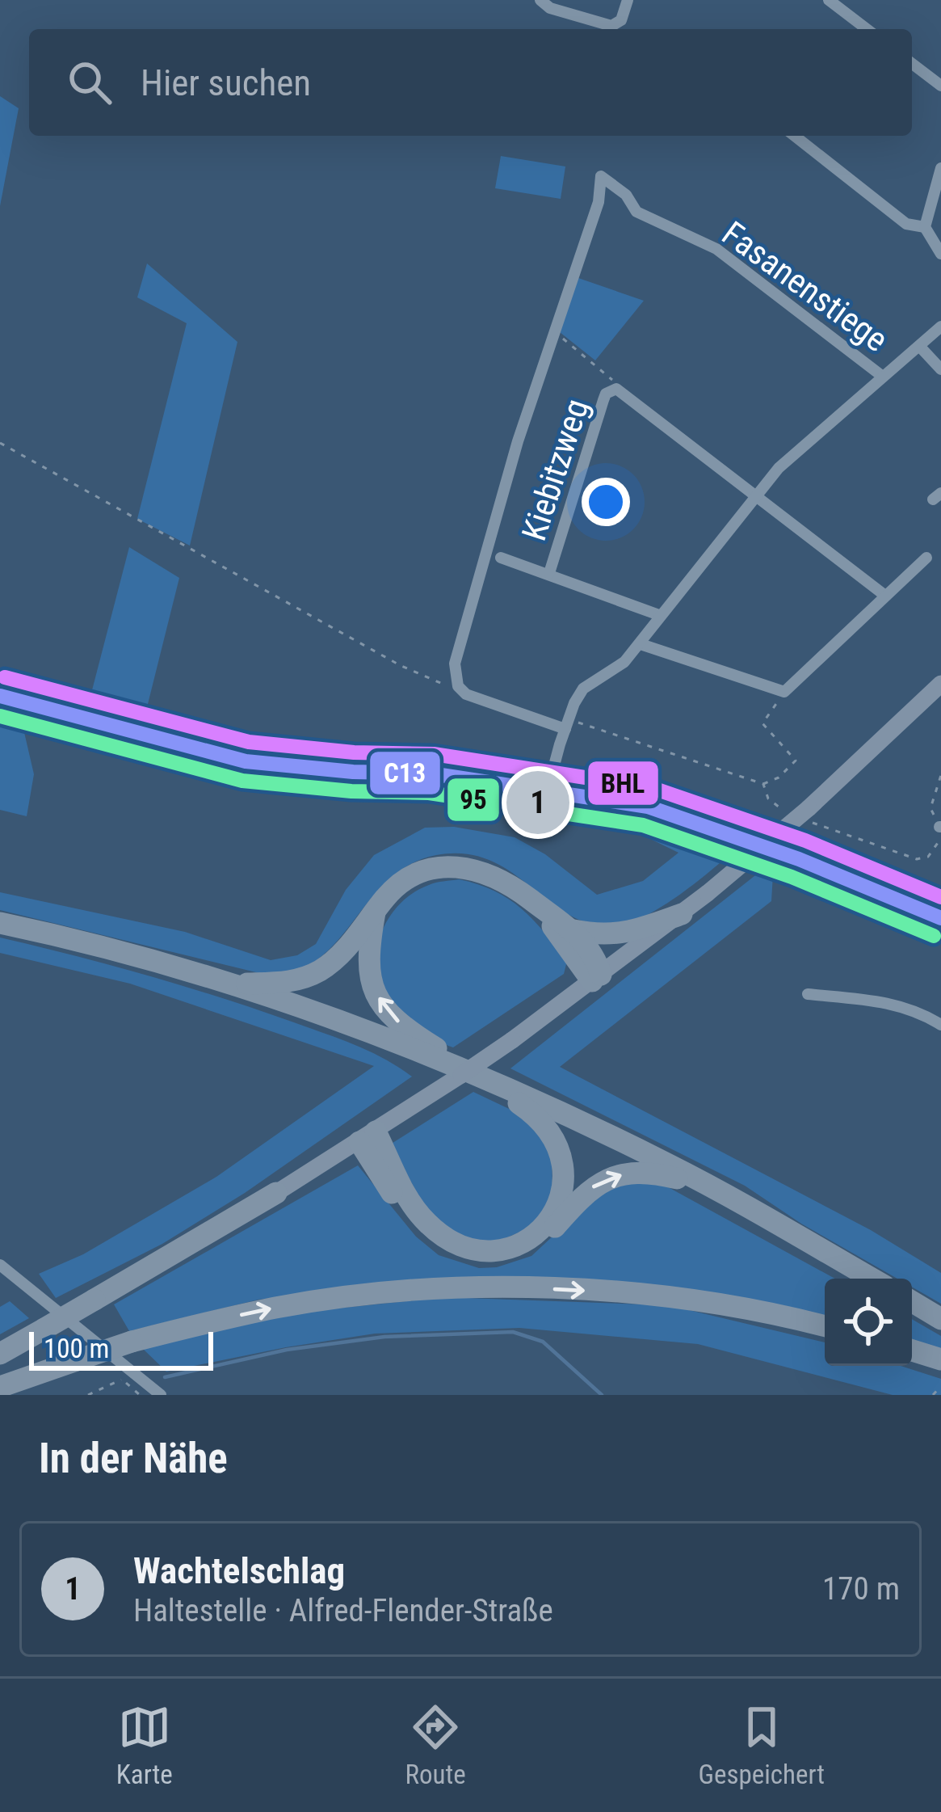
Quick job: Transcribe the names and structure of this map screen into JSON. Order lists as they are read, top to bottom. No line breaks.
{"streets":{"street":["Fasanenstiege","Kiebitzweg"]},"lines":["transit line BHL","transit line C13","transit line 95"],"scale_bar":"100 m","page":{"search":"Hier suchen","pins":"1","scale":"100 m","heading":"In der Nähe","list":[{"mark":"1","name":"Wachtelschlag","note":"Haltestelle · Alfred-Flender-Straße","value":"170 m"}],"nav":["Karte","Route","Gespeichert"]}}
